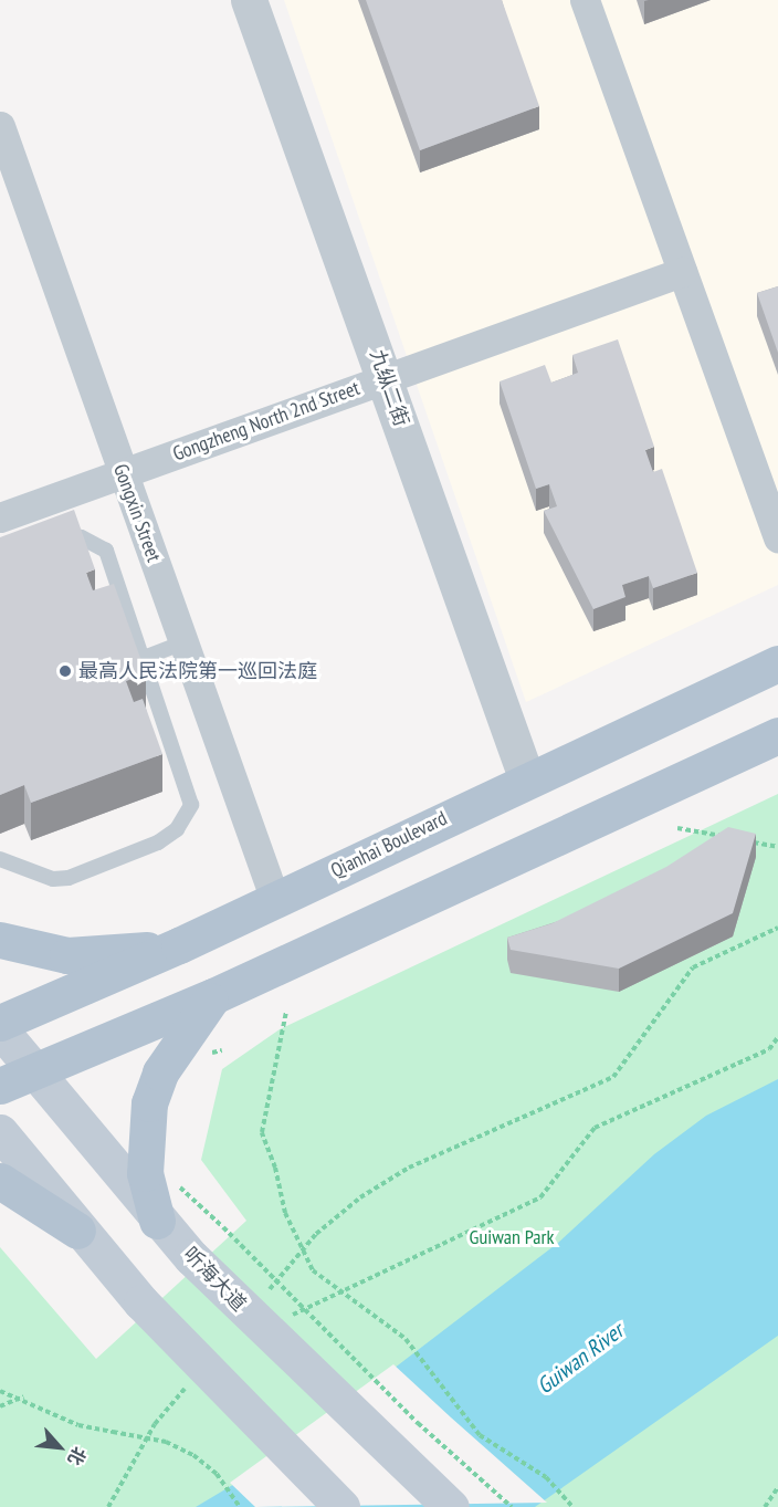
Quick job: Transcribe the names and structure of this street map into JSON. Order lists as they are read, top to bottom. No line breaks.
{"streets":{"main road":["Qianhai Boulevard","听海大道"],"street":["九纵二街","Gongzheng North 2nd Street","Gongxin Street"]},"crossings":[["九纵二街","Gongzheng North 2nd Street"],["九纵二街","Qianhai Boulevard"],["Gongzheng North 2nd Street","Gongxin Street"],["Gongxin Street","Qianhai Boulevard"]],"water":["Guiwan River"],"parks":["Guiwan Park"],"places":["最高人民法院第一巡回法庭"],"north":"bottom right"}
